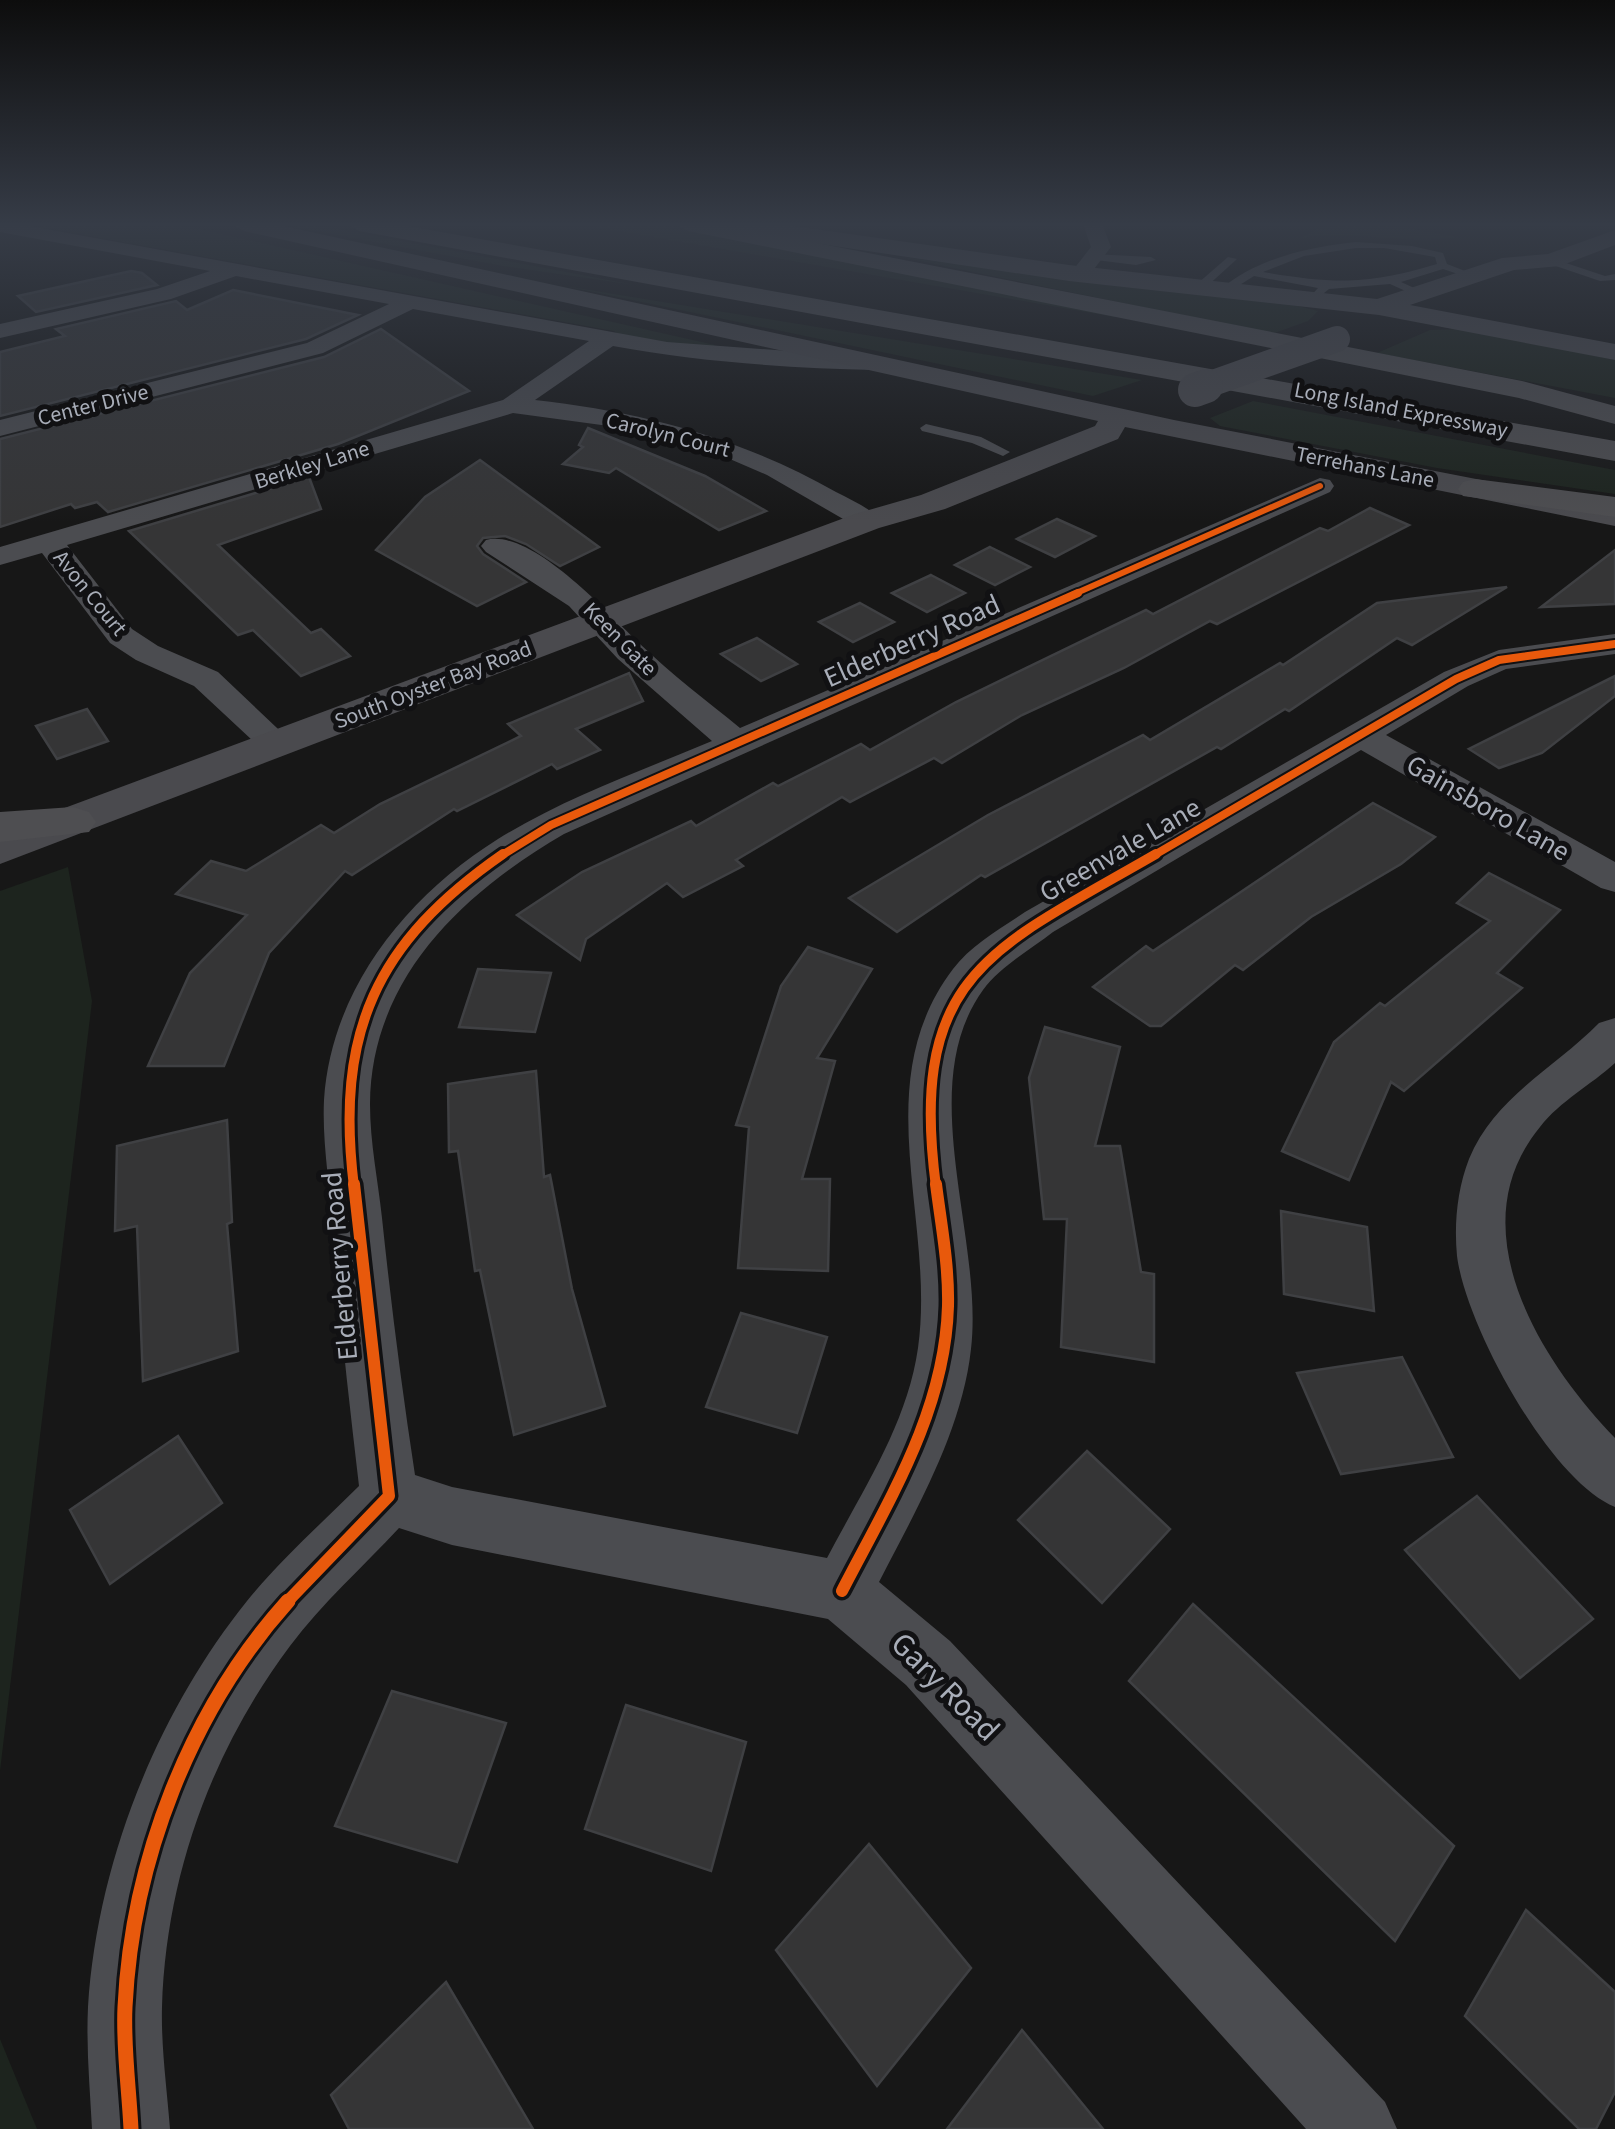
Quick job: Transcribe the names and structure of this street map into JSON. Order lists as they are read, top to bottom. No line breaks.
{"streets":{"highway":["Long Island Expressway"],"main road":["Terrehans Lane","South Oyster Bay Road"],"street":["Center Drive","Carolyn Court","Berkley Lane","Avon Court","Keen Gate","Elderberry Road","Gainsboro Lane","Greenvale Lane","Gary Road"]},"crossings":[["Carolyn Court","Berkley Lane"],["Carolyn Court","South Oyster Bay Road"],["Berkley Lane","Avon Court"],["Terrehans Lane","South Oyster Bay Road"],["Avon Court","South Oyster Bay Road"],["Keen Gate","Elderberry Road"],["Keen Gate","South Oyster Bay Road"],["Elderberry Road","Gary Road"],["Gainsboro Lane","Greenvale Lane"],["Greenvale Lane","Gary Road"]]}
